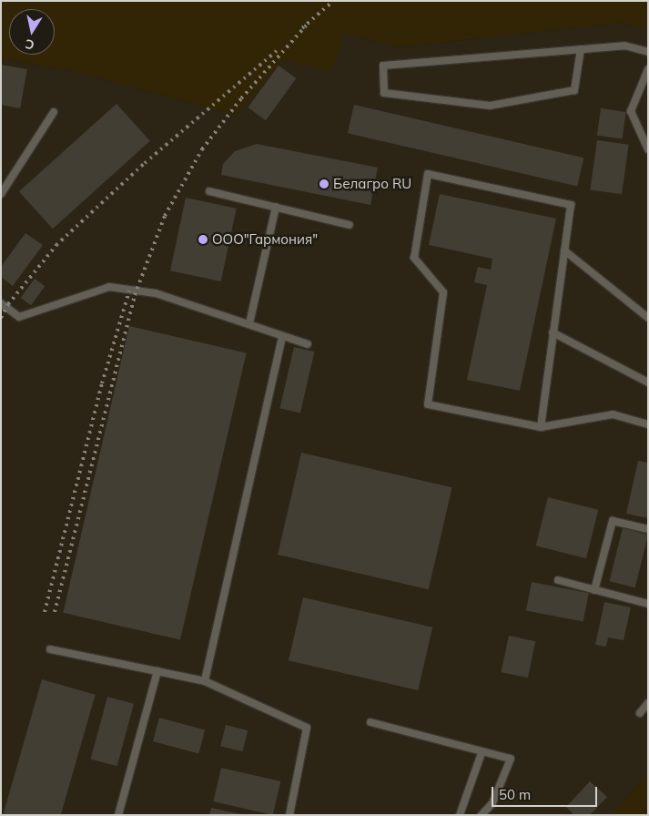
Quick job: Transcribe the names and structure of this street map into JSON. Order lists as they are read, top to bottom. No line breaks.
{"places":["Белагро RU","ООО\"Гармония\""],"scale_bar":"50 m","north":"bottom"}
